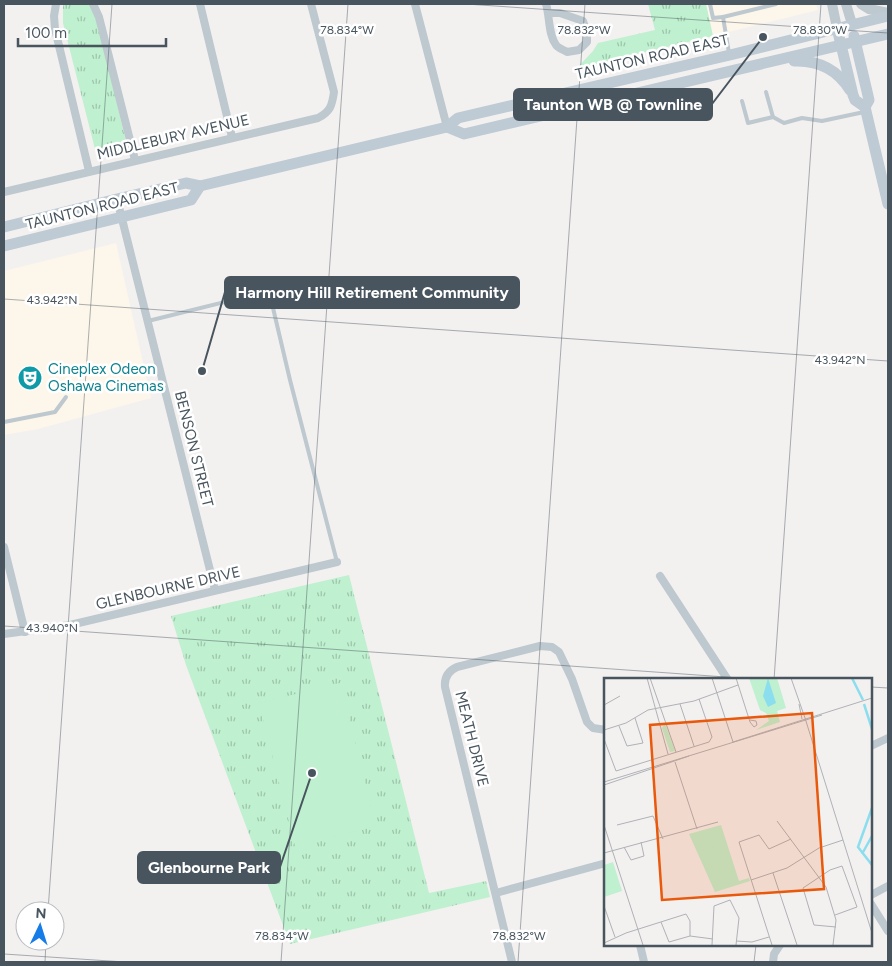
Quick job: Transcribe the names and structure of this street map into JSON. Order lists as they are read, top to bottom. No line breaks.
{"streets":{"main road":["TAUNTON ROAD EAST"],"street":["MIDDLEBURY AVENUE","BENSON STREET","GLENBOURNE DRIVE","MEATH DRIVE"]},"crossings":[["TAUNTON ROAD EAST","BENSON STREET"],["BENSON STREET","GLENBOURNE DRIVE"]],"places":{"other":["Taunton WB @ Townline","Harmony Hill Retirement Community","Glenbourne Park"],"theatre":["Cineplex Odeon Oshawa Cinemas"]},"scale_bar":"100 m","north":"top","coordinates":["78.834°W","78.832°W","78.830°W","43.942°N","43.940°N"]}
